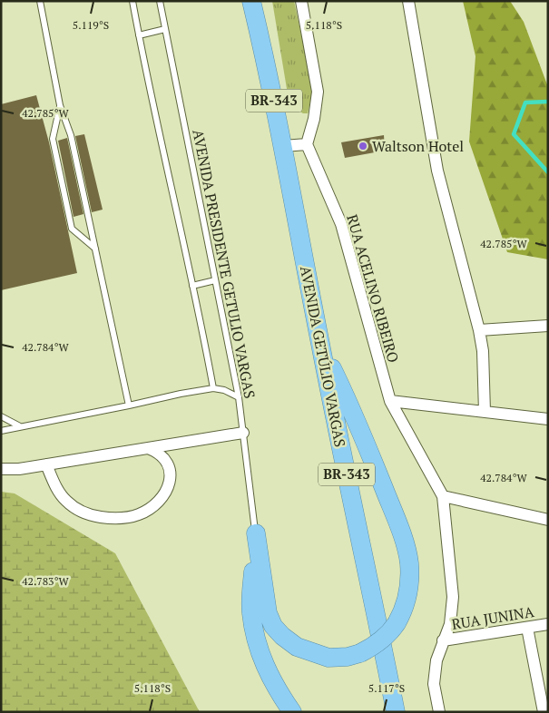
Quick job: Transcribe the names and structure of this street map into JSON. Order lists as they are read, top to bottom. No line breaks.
{"streets":{"highway":["BR-343","AVENIDA GETÚLIO VARGAS"],"street":["RUA ACELINO RIBEIRO","RUA JUNINA"],"lane":["AVENIDA PRESIDENTE GETULIO VARGAS"]},"places":["Waltson Hotel"],"coordinates":["5.119°S","5.118°S","42.785°W","42.784°W","42.783°W","5.117°S"]}
